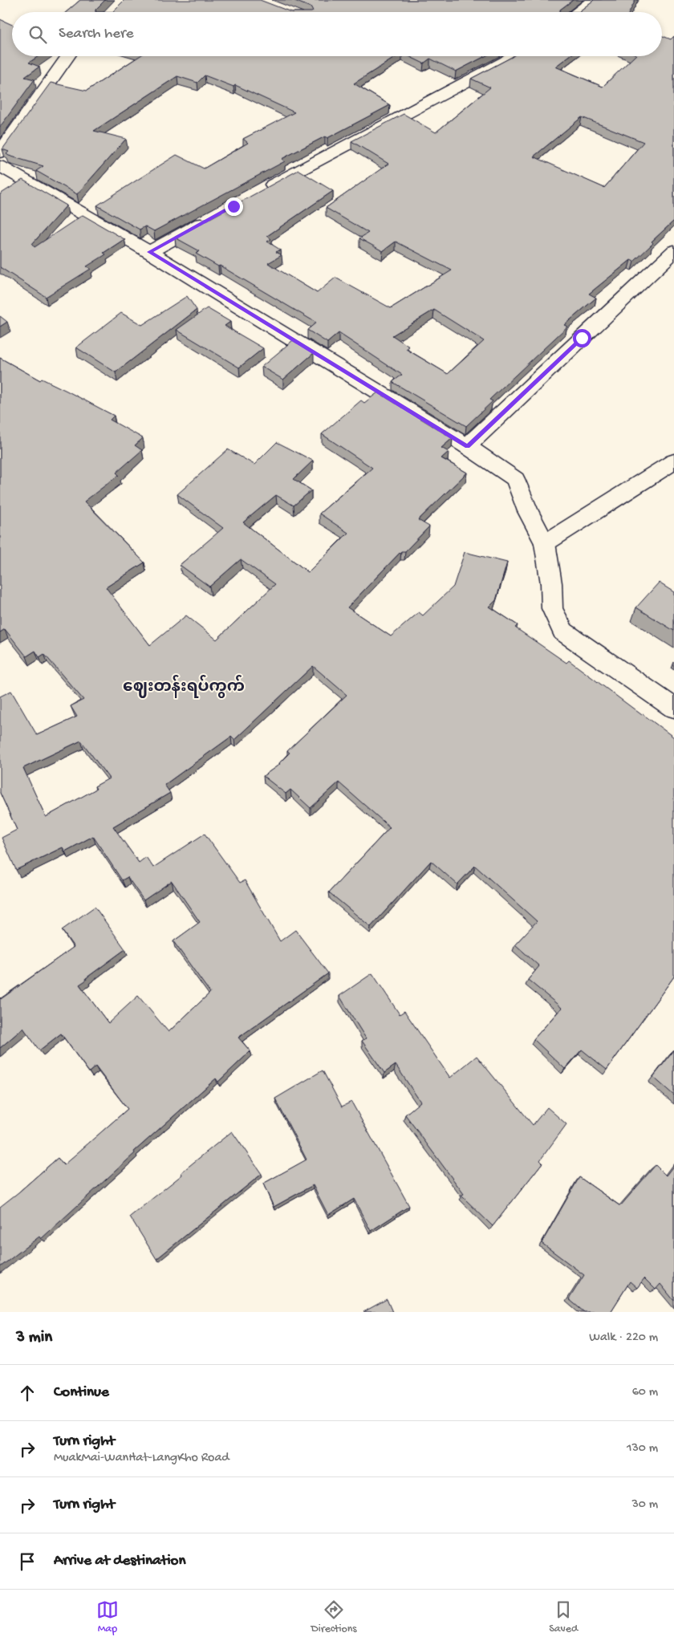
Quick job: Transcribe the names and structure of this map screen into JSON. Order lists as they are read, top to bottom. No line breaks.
{"districts":["ဈေးတန်းရပ်ကွက်"],"page":{"search":"Search here","heading":["3 min","Walk · 220 m"],"list":[["Continue","60 m"],["Turn right","MuakMai-WanHat-LangKho Road","130 m"],["Turn right","30 m"],"Arrive at destination"],"nav":["Map","Directions","Saved"]}}
